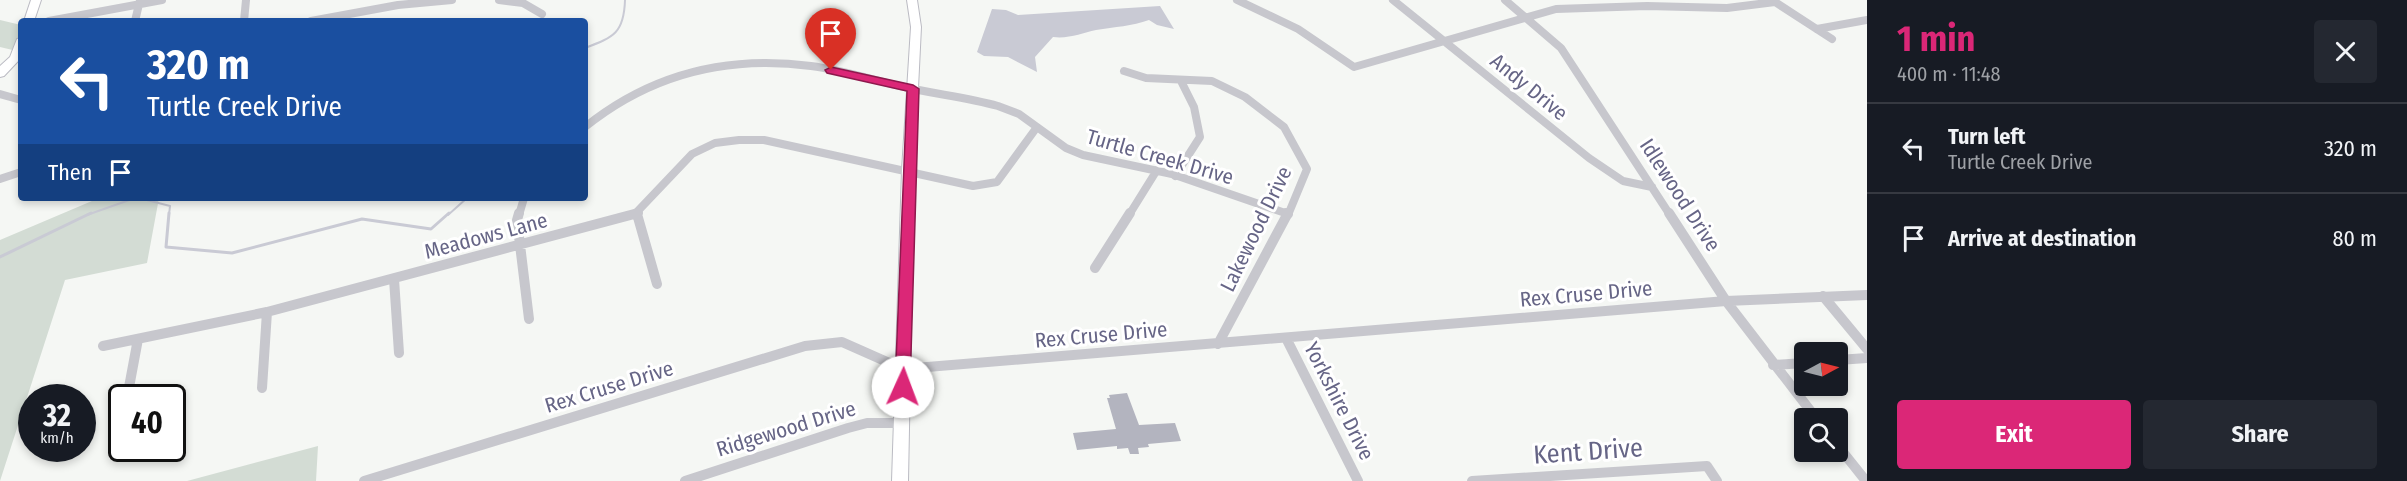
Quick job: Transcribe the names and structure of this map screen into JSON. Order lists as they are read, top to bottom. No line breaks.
{"streets":{"street":["Andy Drive","Turtle Creek Drive","Idlewood Drive","Lakewood Drive","Meadows Lane","Rex Cruse Drive","Yorkshire Drive","Ridgewood Drive","Kent Drive"]},"crossings":[["Andy Drive","Idlewood Drive"],["Turtle Creek Drive","Lakewood Drive"],["Idlewood Drive","Rex Cruse Drive"],["Lakewood Drive","Rex Cruse Drive"],["Rex Cruse Drive","Yorkshire Drive"]],"north":"right","page":{"heading":["1 min","400 m · 11:48"],"turn":["320 m","Turtle Creek Drive"],"list":[{"name":"Turn left","note":"Turtle Creek Drive","value":"320 m"},{"name":"Arrive at destination","value":"80 m"}],"then":"Then","speed":"32 km/h","limit":"40","buttons":["Exit","Share"]}}
